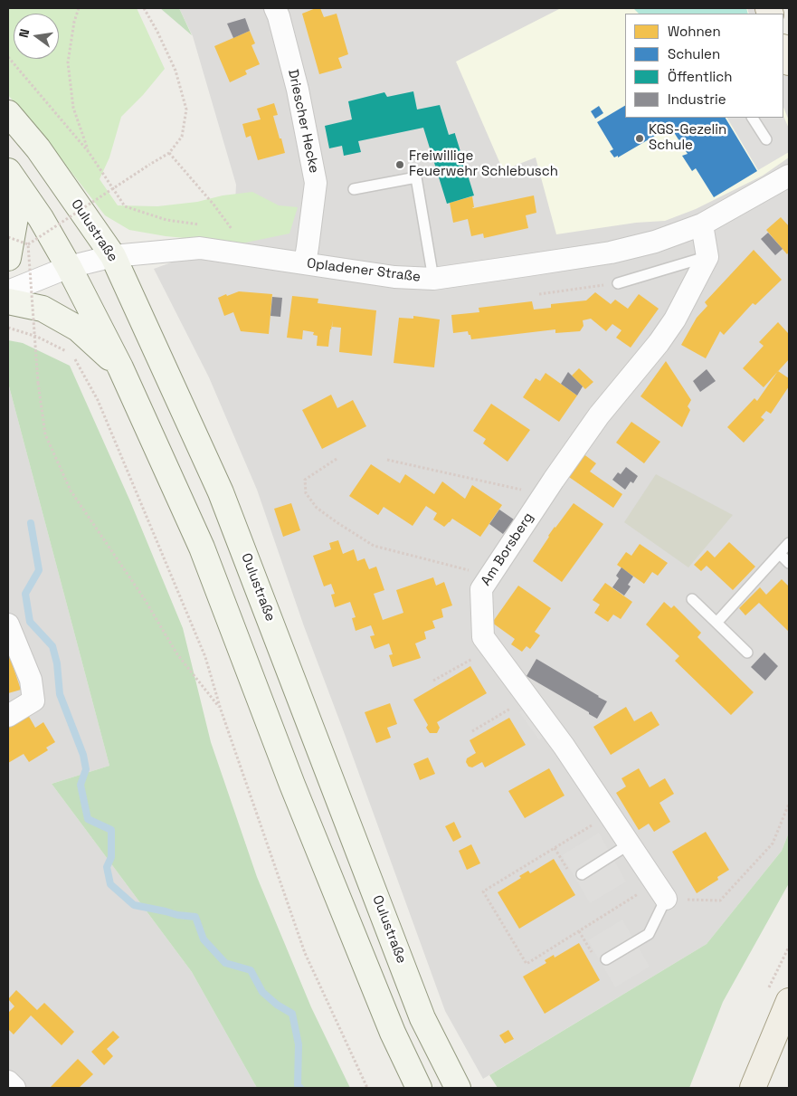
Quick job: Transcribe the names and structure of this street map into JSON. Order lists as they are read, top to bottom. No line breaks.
{"streets":{"main road":["Oulustraße"],"street":["Driescher Hecke","Opladener Straße","Am Borsberg"]},"crossings":[["Driescher Hecke","Opladener Straße"],["Oulustraße","Opladener Straße"]],"places":["KGS-Gezelin Schule","Freiwillige Feuerwehr Schlebusch"],"legend":["Wohnen","Schulen","Öffentlich","Industrie"],"north":"left"}
